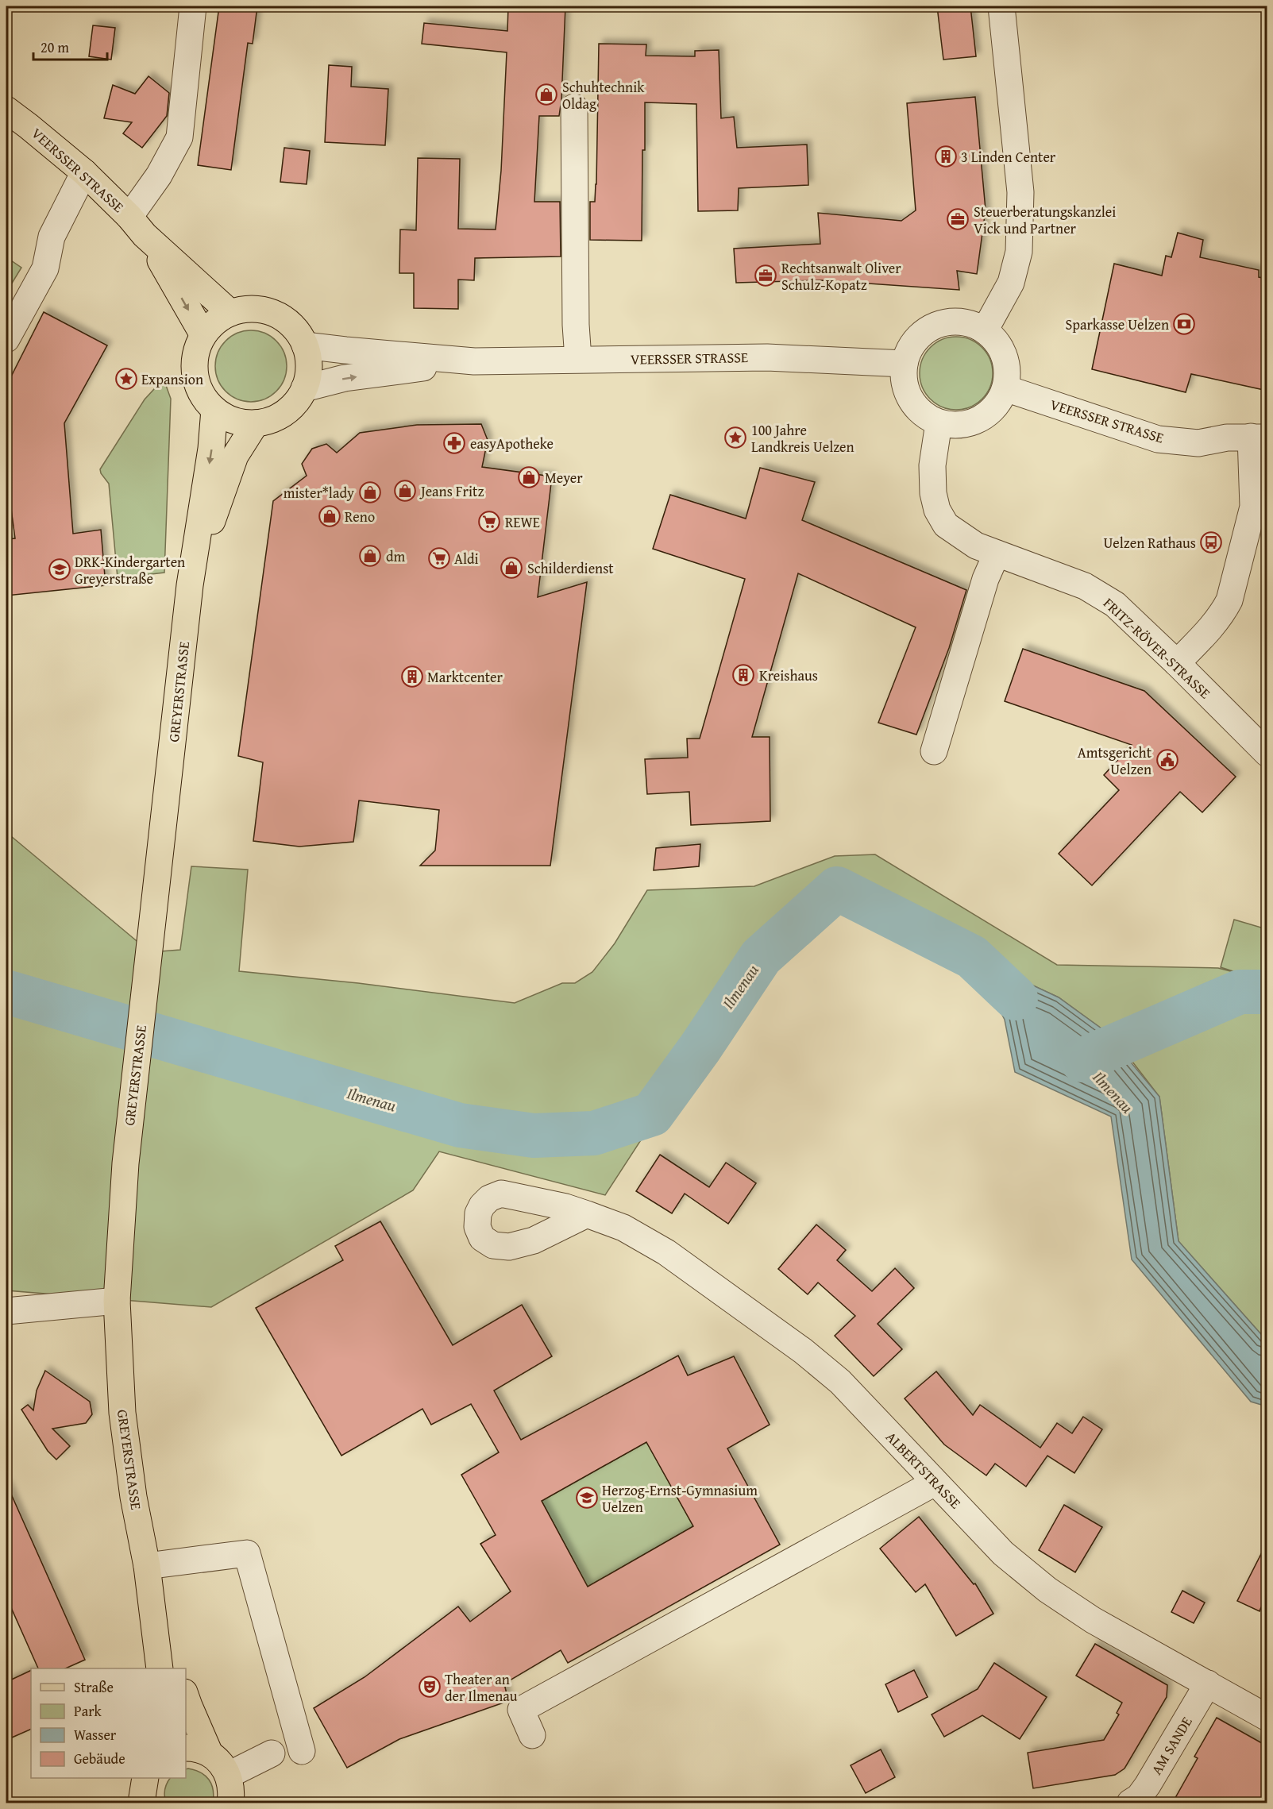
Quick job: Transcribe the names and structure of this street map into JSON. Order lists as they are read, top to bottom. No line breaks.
{"streets":{"main road":["VEERSSER STRASSE","GREYERSTRASSE"],"street":["FRITZ-RÖVER-STRASSE","ALBERTSTRASSE","AM SANDE"]},"crossings":[["VEERSSER STRASSE","FRITZ-RÖVER-STRASSE"],["VEERSSER STRASSE","GREYERSTRASSE"],["ALBERTSTRASSE","AM SANDE"]],"water":["Ilmenau"],"places":{"shop":["Schuhtechnik Oldag","Meyer","Jeans Fritz","mister*lady","Reno","dm","Schilderdienst"],"building":["3 Linden Center","Kreishaus","Marktcenter"],"office":["Steuerberatungskanzlei Vick und Partner","Rechtsanwalt Oliver Schulz-Kopatz"],"bank":["Sparkasse Uelzen"],"place":["Expansion","100 Jahre Landkreis Uelzen"],"pharmacy":["easyApotheke"],"supermarket":["REWE","Aldi"],"bus stop":["Uelzen Rathaus"],"school or university":["DRK-Kindergarten Greyerstraße","Herzog-Ernst-Gymnasium Uelzen"],"public building":["Amtsgericht Uelzen"],"theatre":["Theater an der Ilmenau"]},"legend":["Straße","Park","Wasser","Gebäude"],"scale_bar":"20 m"}
